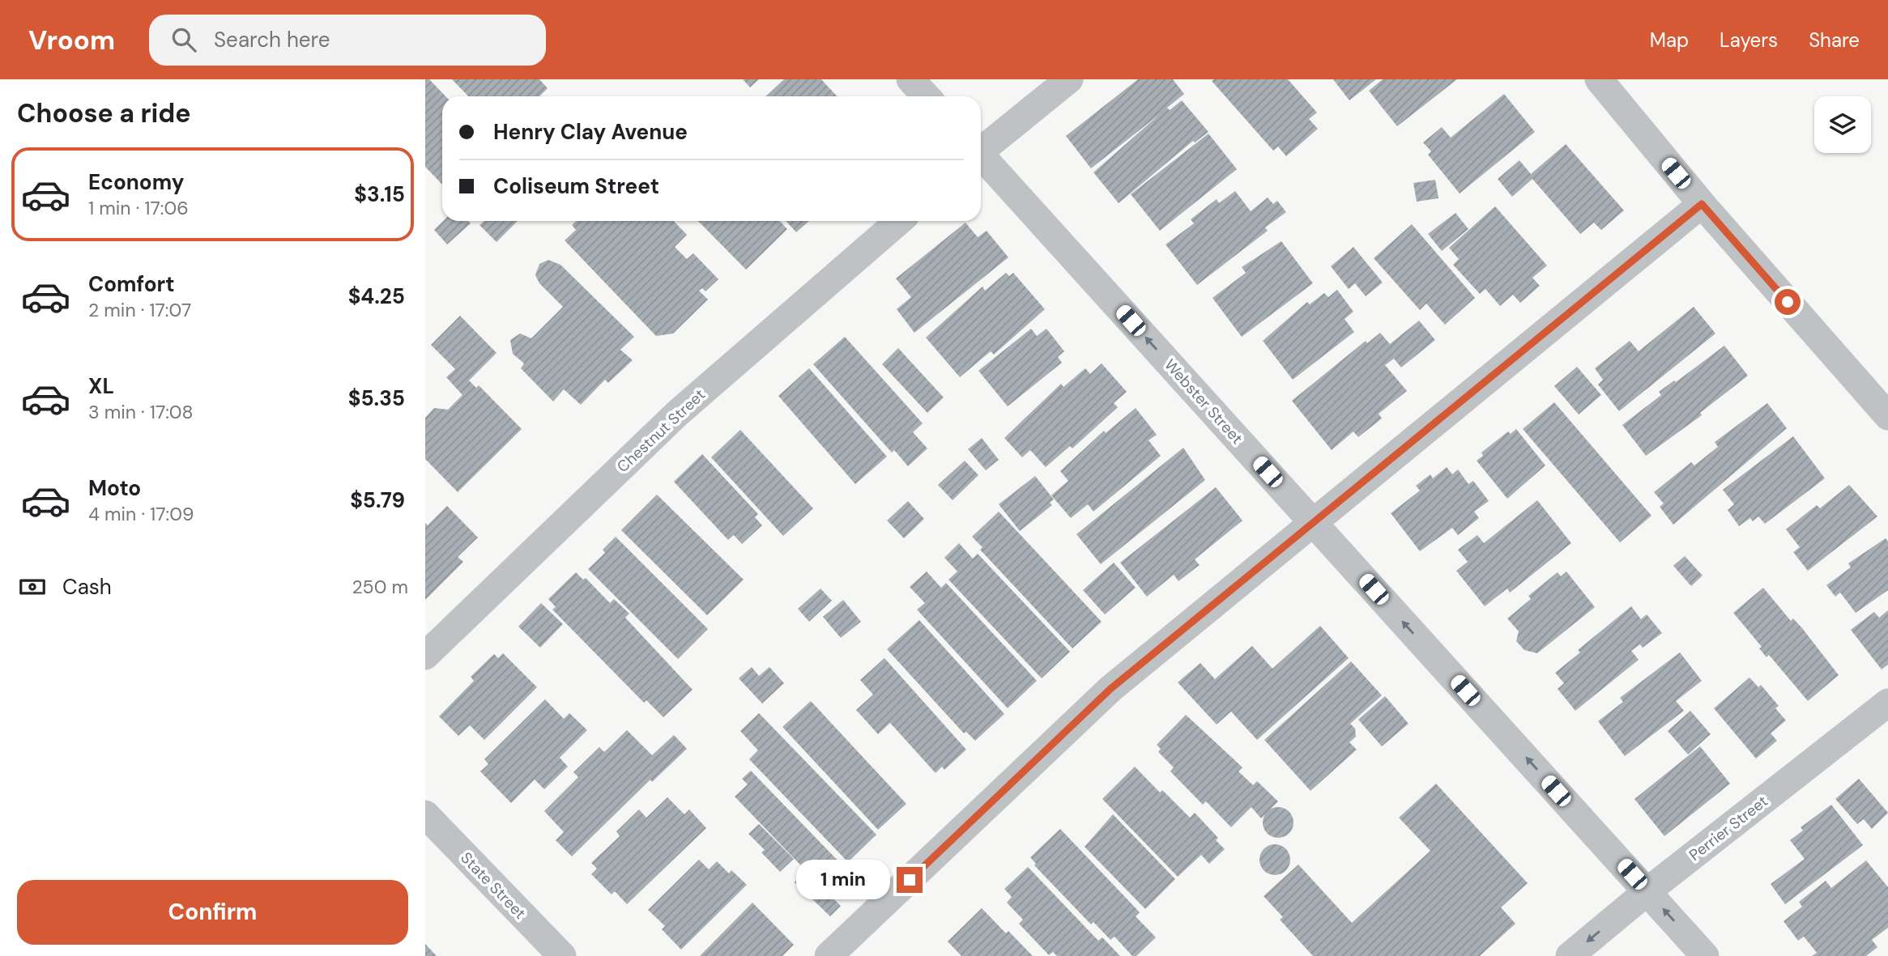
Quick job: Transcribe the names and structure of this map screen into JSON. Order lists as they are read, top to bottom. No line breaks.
{"streets":{"street":["Webster Street","Chestnut Street","Perrier Street","State Street"]},"crossings":[["Webster Street","Perrier Street"]],"one_way":["Webster Street"],"page":{"header":"Vroom","search":"Search here","nav":["Map","Layers","Share"],"heading":"Choose a ride","banner":["Henry Clay Avenue","Coliseum Street"],"list":[{"name":"Economy","note":"1 min · 17:06","value":"$3.15"},{"name":"Comfort","note":"2 min · 17:07","value":"$4.25"},{"name":"XL","note":"3 min · 17:08","value":"$5.35"},{"name":"Moto","note":"4 min · 17:09","value":"$5.79"}],"pay":["Cash","250 m"],"bubble":"1 min","buttons":"Confirm"}}
